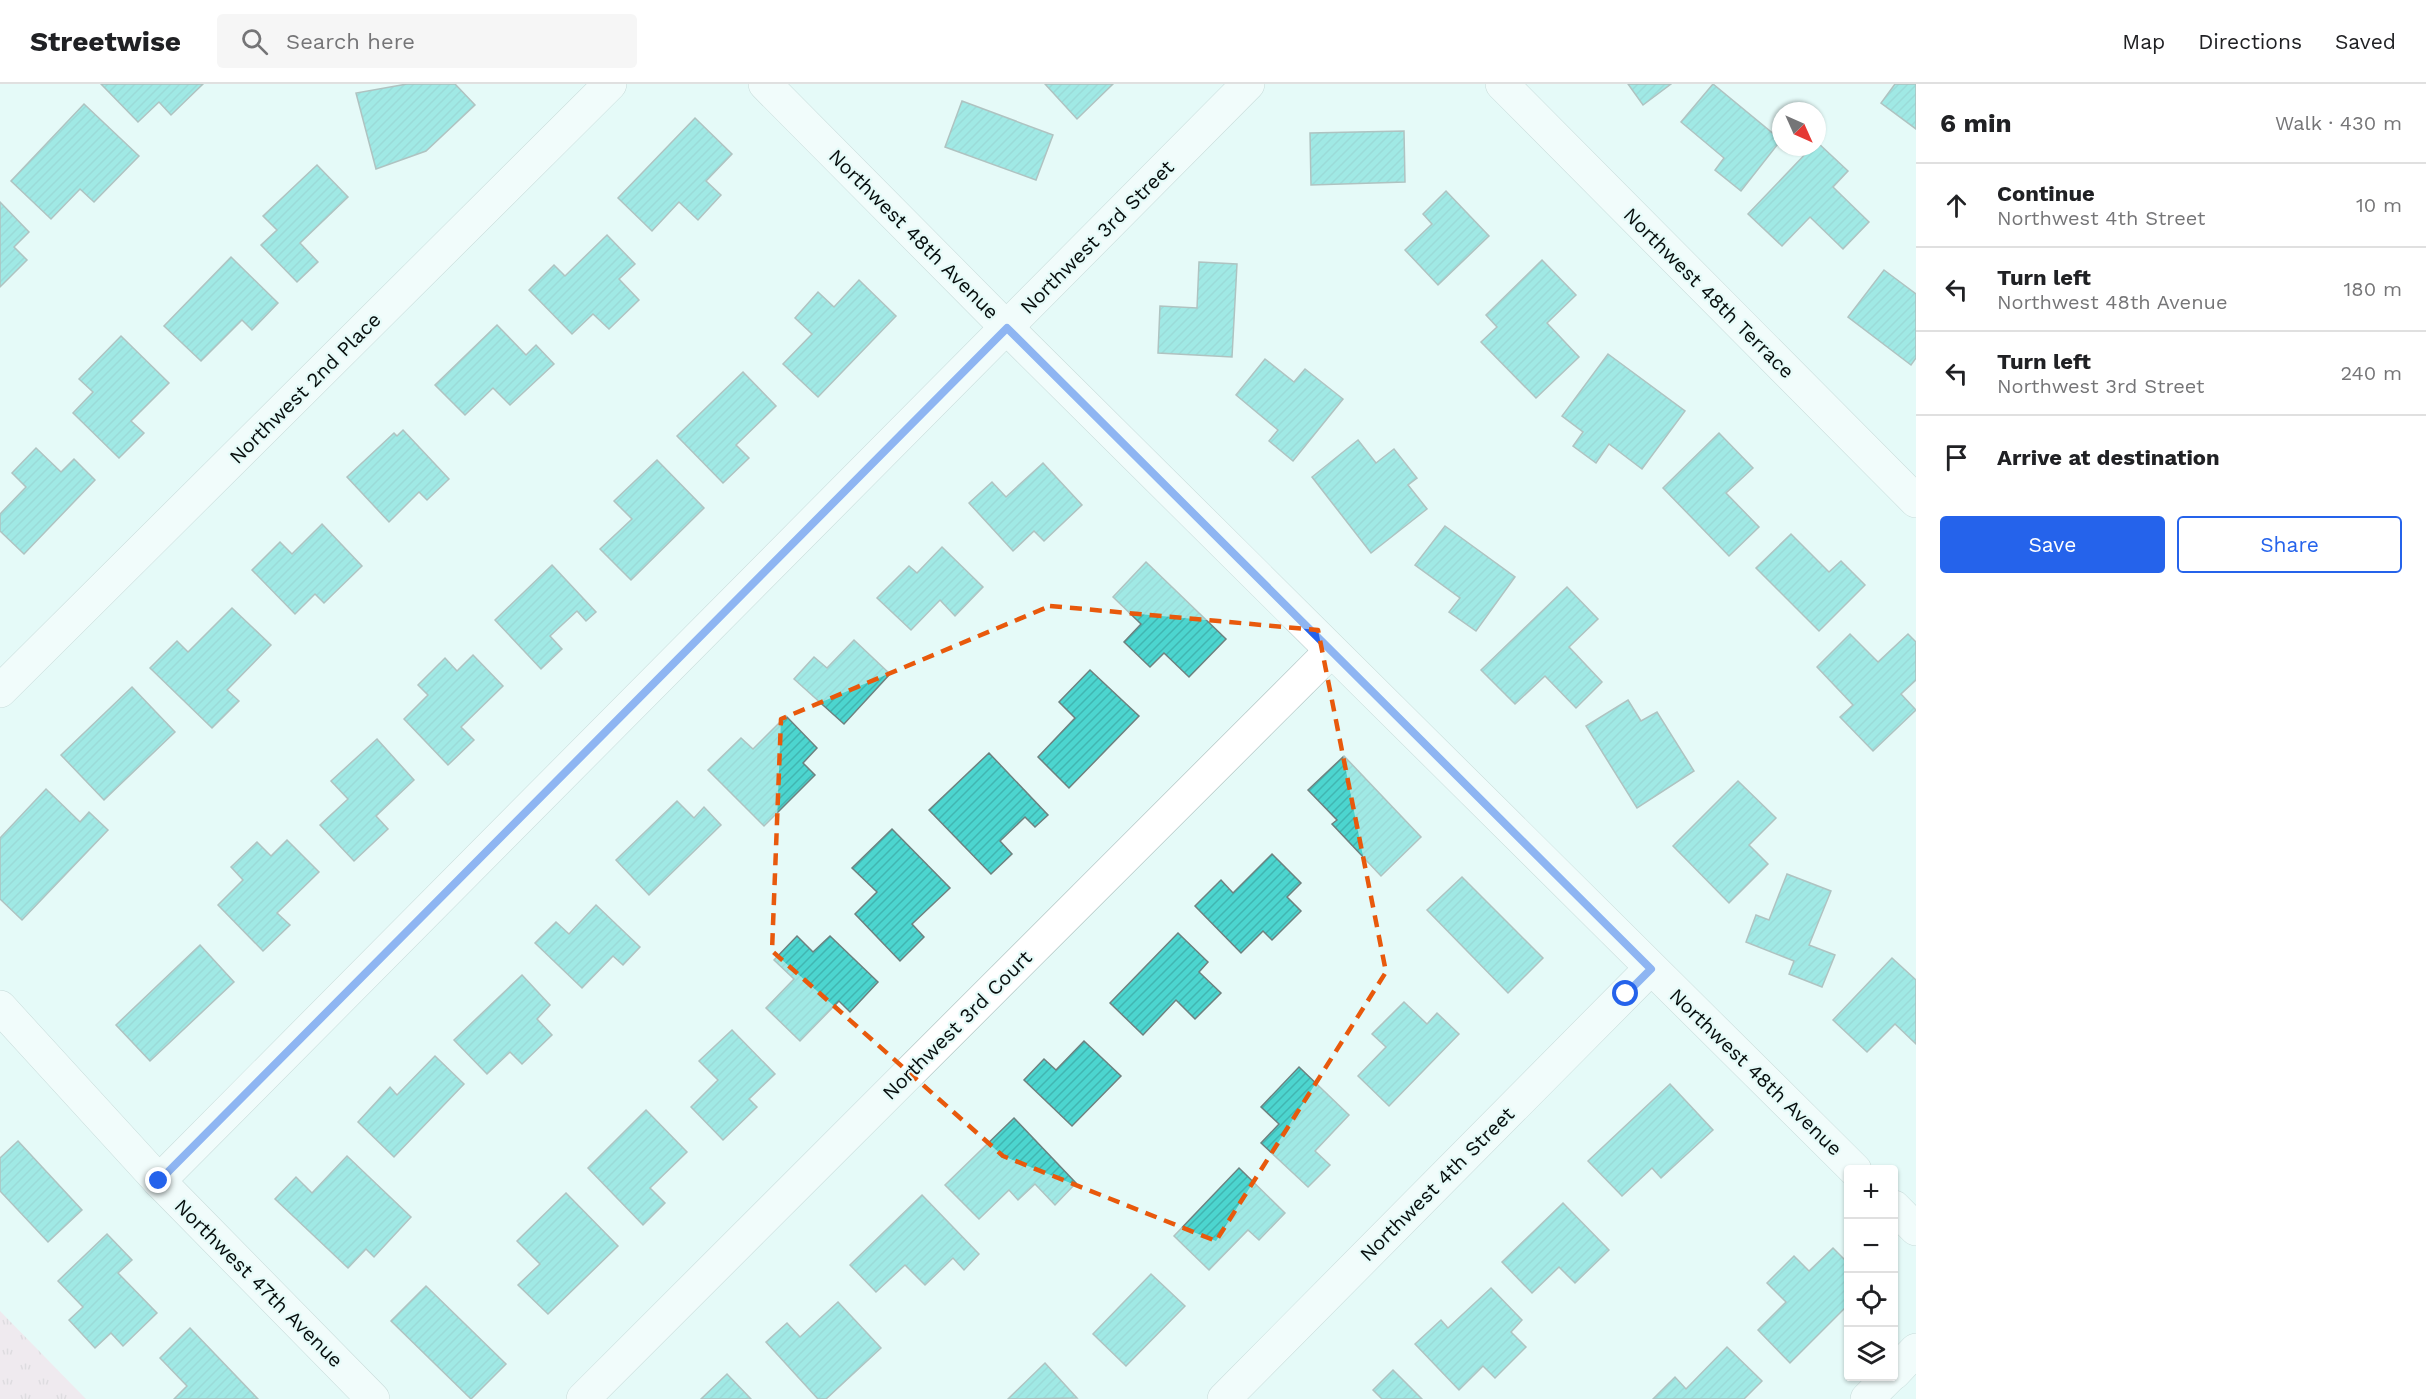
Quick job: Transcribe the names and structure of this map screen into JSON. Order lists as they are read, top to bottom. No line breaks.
{"streets":{"street":["Northwest 48th Avenue","Northwest 3rd Street","Northwest 48th Terrace","Northwest 2nd Place","Northwest 3rd Court","Northwest 4th Street","Northwest 47th Avenue"]},"crossings":[["Northwest 48th Avenue","Northwest 3rd Street"],["Northwest 48th Avenue","Northwest 3rd Court"],["Northwest 48th Avenue","Northwest 4th Street"],["Northwest 3rd Street","Northwest 47th Avenue"]],"north":"bottom right","page":{"header":"Streetwise","search":"Search here","nav":["Map","Directions","Saved"],"heading":["6 min","Walk · 430 m"],"list":[["Continue","Northwest 4th Street","10 m"],["Turn left","Northwest 48th Avenue","180 m"],["Turn left","Northwest 3rd Street","240 m"],"Arrive at destination"],"buttons":["Save","Share"],"map_buttons":["+","−"]}}
